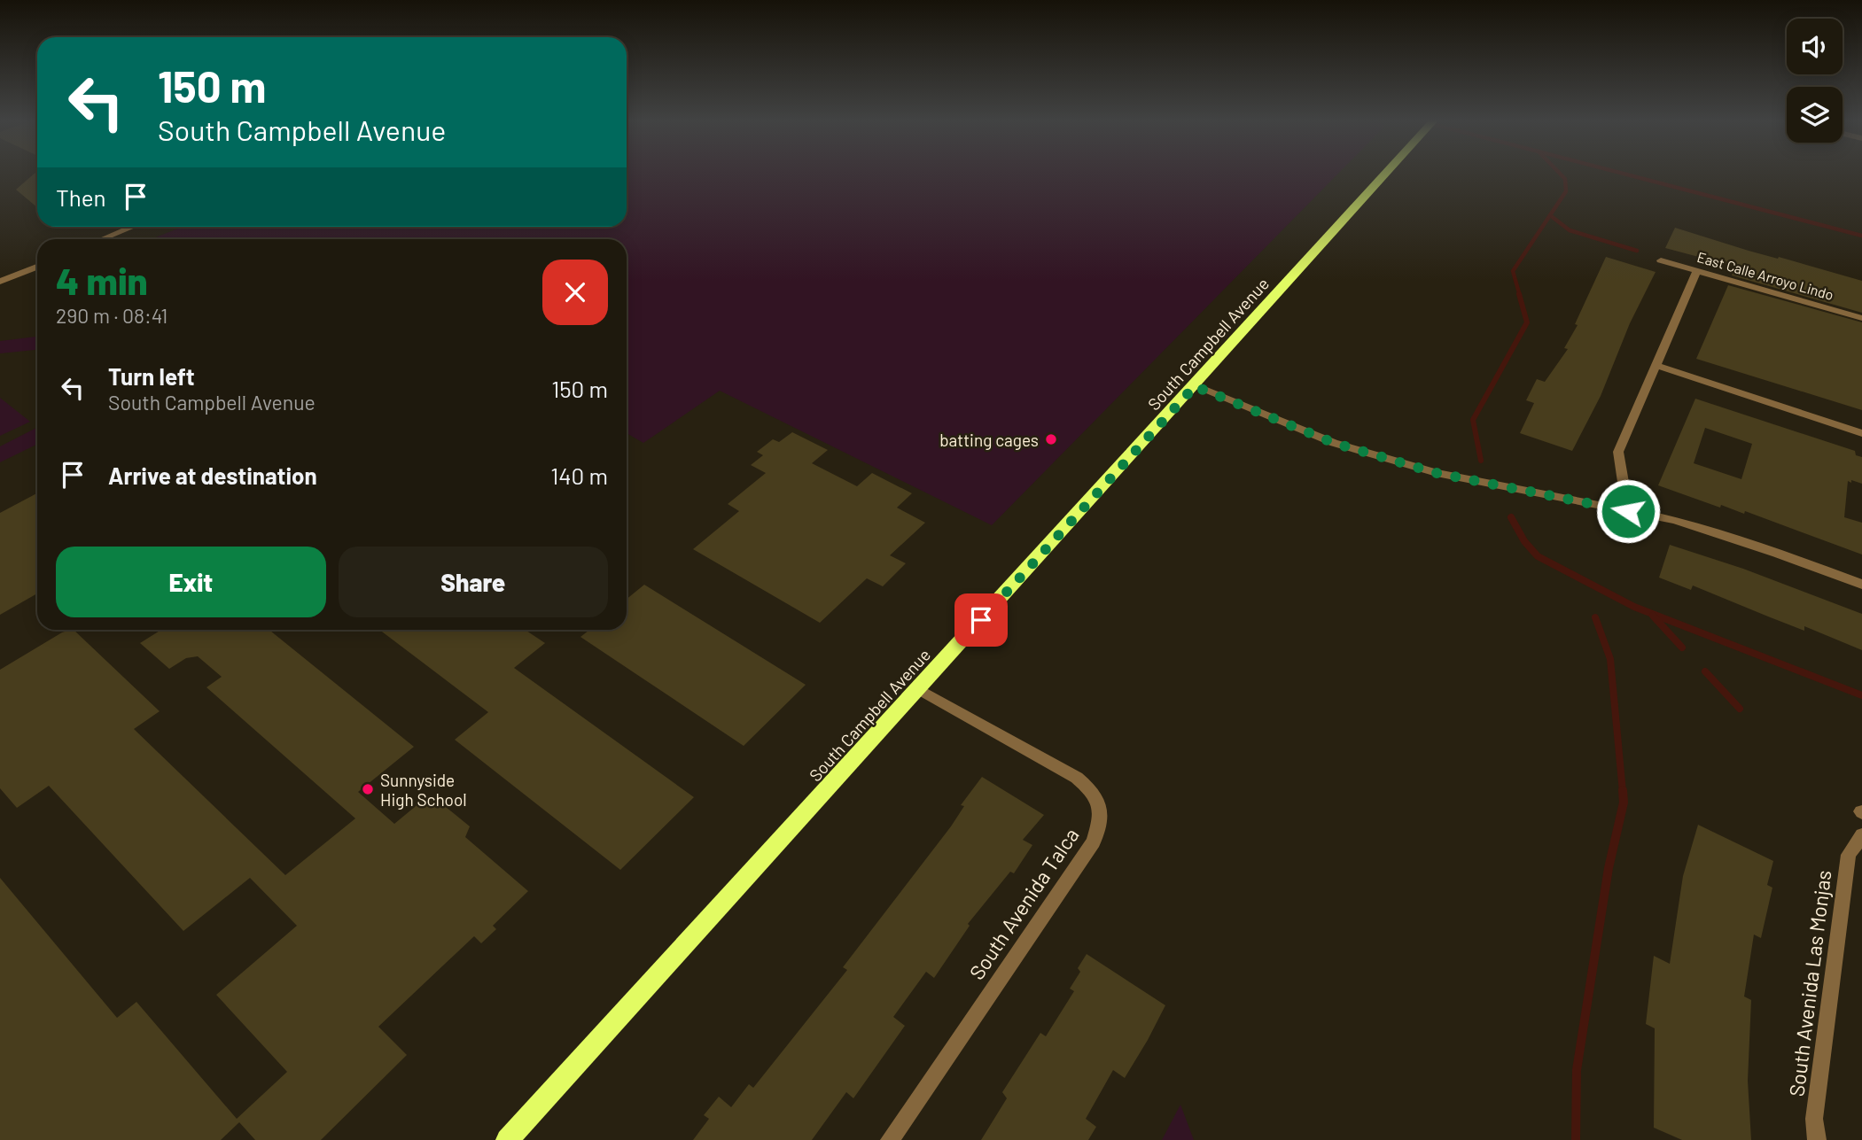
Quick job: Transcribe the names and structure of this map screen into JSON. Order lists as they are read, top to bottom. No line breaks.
{"streets":{"main road":["South Campbell Avenue"],"street":["East Calle Arroyo Lindo","South Avenida Talca","South Avenida Las Monjas"]},"crossings":[["South Campbell Avenue","South Avenida Talca"]],"places":["batting cages","Sunnyside High School"],"page":{"turn":["150 m","South Campbell Avenue"],"then":"Then","heading":["4 min","290 m · 08:41"],"list":[{"name":"Turn left","note":"South Campbell Avenue","value":"150 m"},{"name":"Arrive at destination","value":"140 m"}],"buttons":["Exit","Share"]}}
